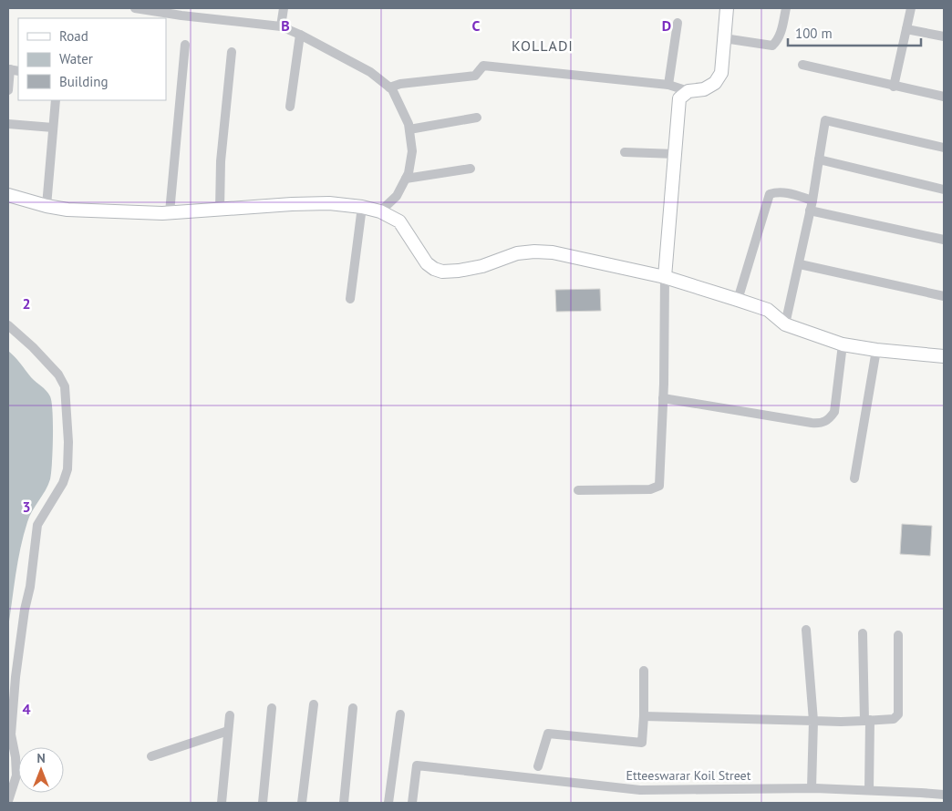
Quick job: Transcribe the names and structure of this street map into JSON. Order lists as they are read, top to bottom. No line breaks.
{"streets":{"street":["Etteeswarar Koil Street"]},"districts":["KOLLADI"],"legend":["Road","Water","Building"],"scale_bar":"100 m","north":"top","grid":{"columns":["B","C","D"],"rows":["2","3","4"]}}
